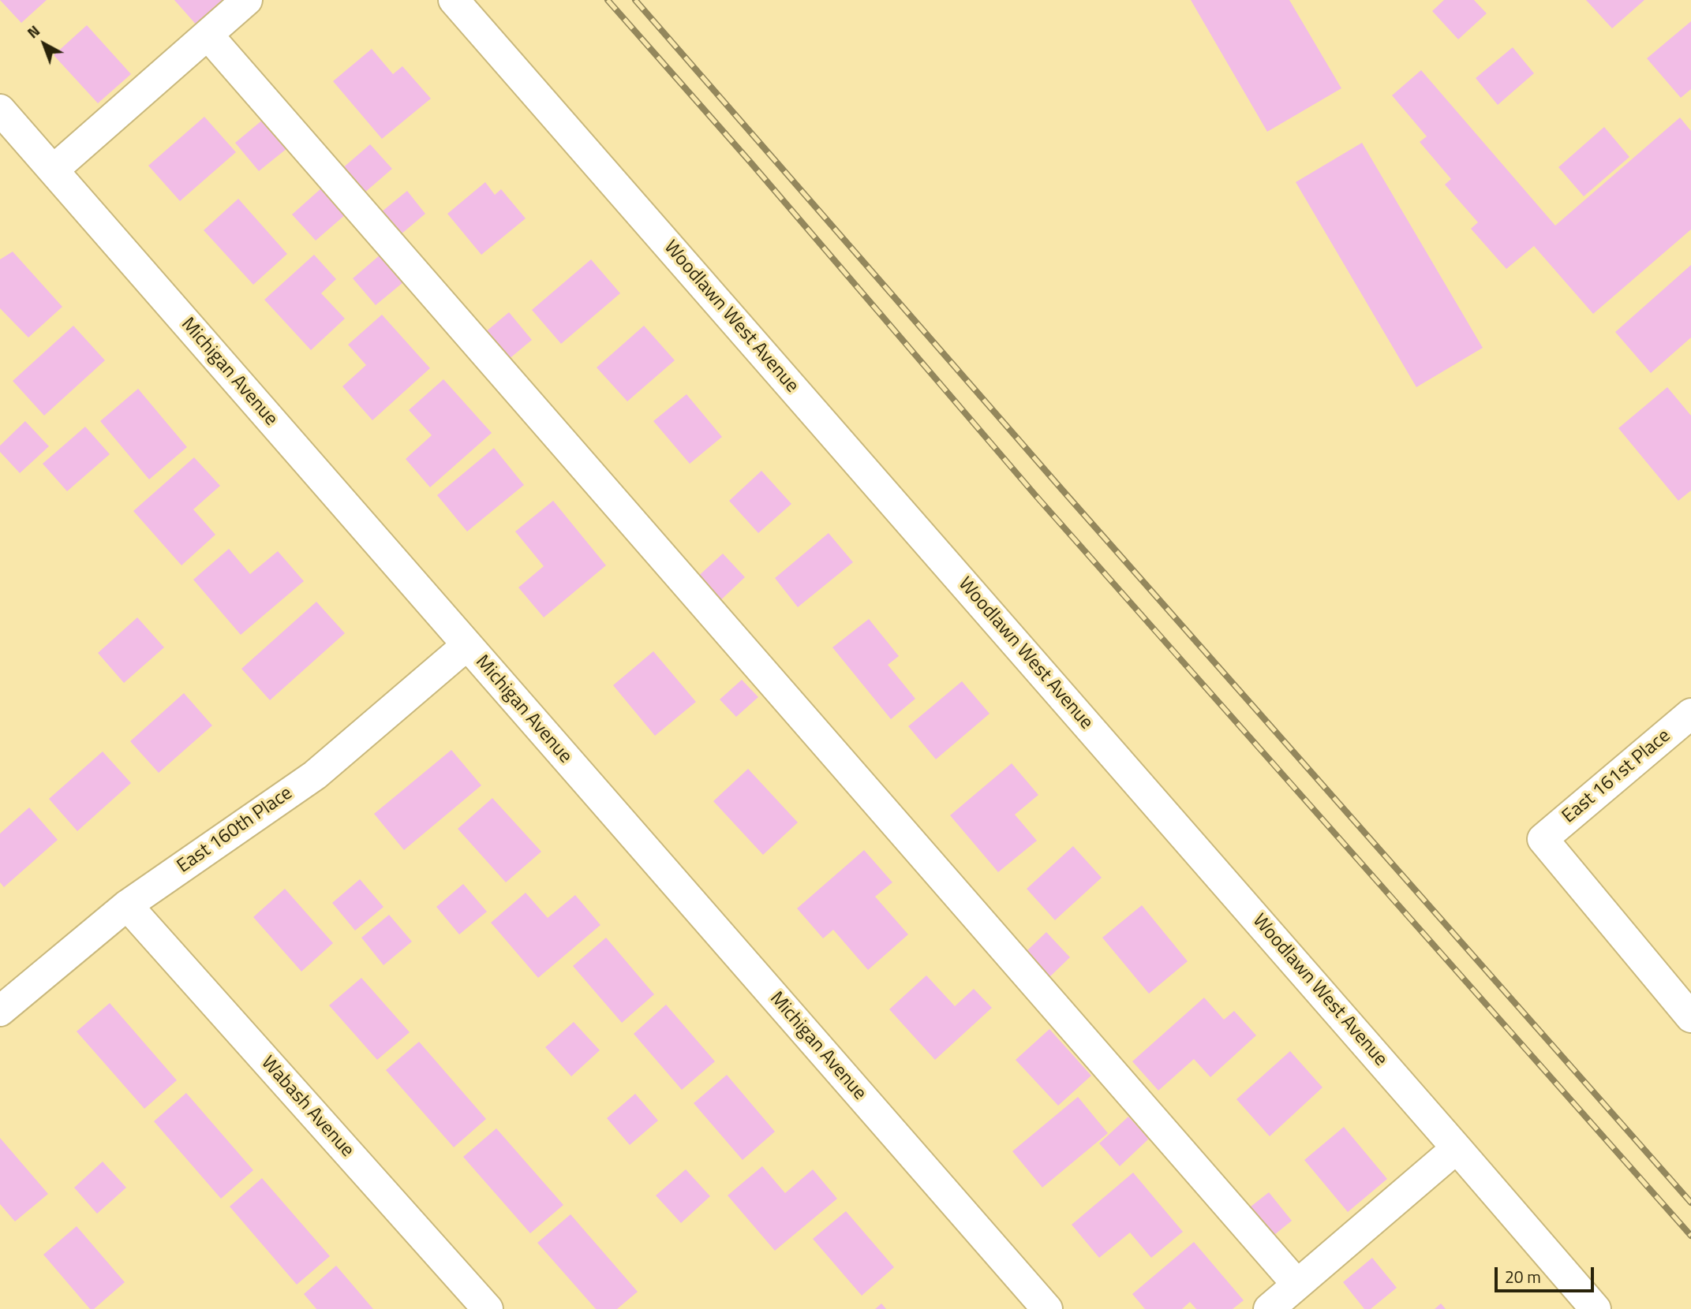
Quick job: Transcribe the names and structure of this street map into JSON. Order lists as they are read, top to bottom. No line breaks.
{"streets":{"street":["Woodlawn West Avenue","Michigan Avenue","East 161st Place","East 160th Place","Wabash Avenue"]},"crossings":[["Michigan Avenue","East 160th Place"],["East 160th Place","Wabash Avenue"]],"scale_bar":"20 m","north":"top left"}
